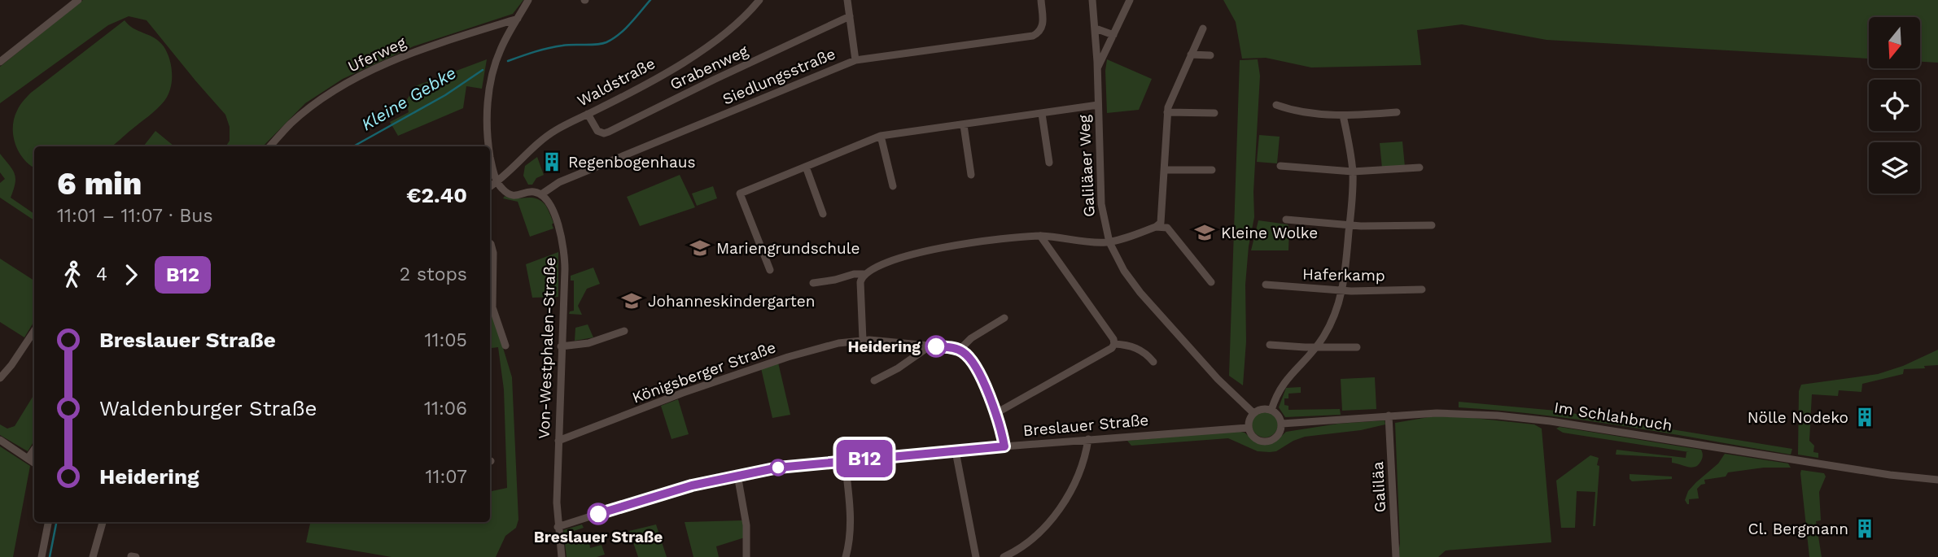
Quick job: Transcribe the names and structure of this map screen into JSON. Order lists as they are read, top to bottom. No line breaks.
{"streets":{"street":["Uferweg","Grabenweg","Siedlungsstraße","Waldstraße","Galiläaer Weg","Haferkamp","Von-Westphalen-Straße","Königsberger Straße","Im Schlahbruch","Breslauer Straße","Galiläa"]},"crossings":[["Grabenweg","Waldstraße"],["Siedlungsstraße","Von-Westphalen-Straße"],["Galiläaer Weg","Im Schlahbruch"],["Galiläaer Weg","Breslauer Straße"],["Von-Westphalen-Straße","Königsberger Straße"],["Von-Westphalen-Straße","Breslauer Straße"],["Im Schlahbruch","Breslauer Straße"],["Im Schlahbruch","Galiläa"]],"water":["Kleine Gebke"],"places":{"building":["Regenbogenhaus","Nölle Nodeko","Cl. Bergmann"],"school or university":["Kleine Wolke","Mariengrundschule","Johanneskindergarten"],"other":["Heidering","Breslauer Straße"]},"lines":["bus line B12"],"north":"bottom","page":{"on_map":"B12","heading":["6 min","11:01 – 11:07 · Bus","€2.40"],"legs":["4","B12","2 stops"],"list":[{"name":"Breslauer Straße","value":"11:05"},{"name":"Waldenburger Straße","value":"11:06"},{"name":"Heidering","value":"11:07"}]}}
